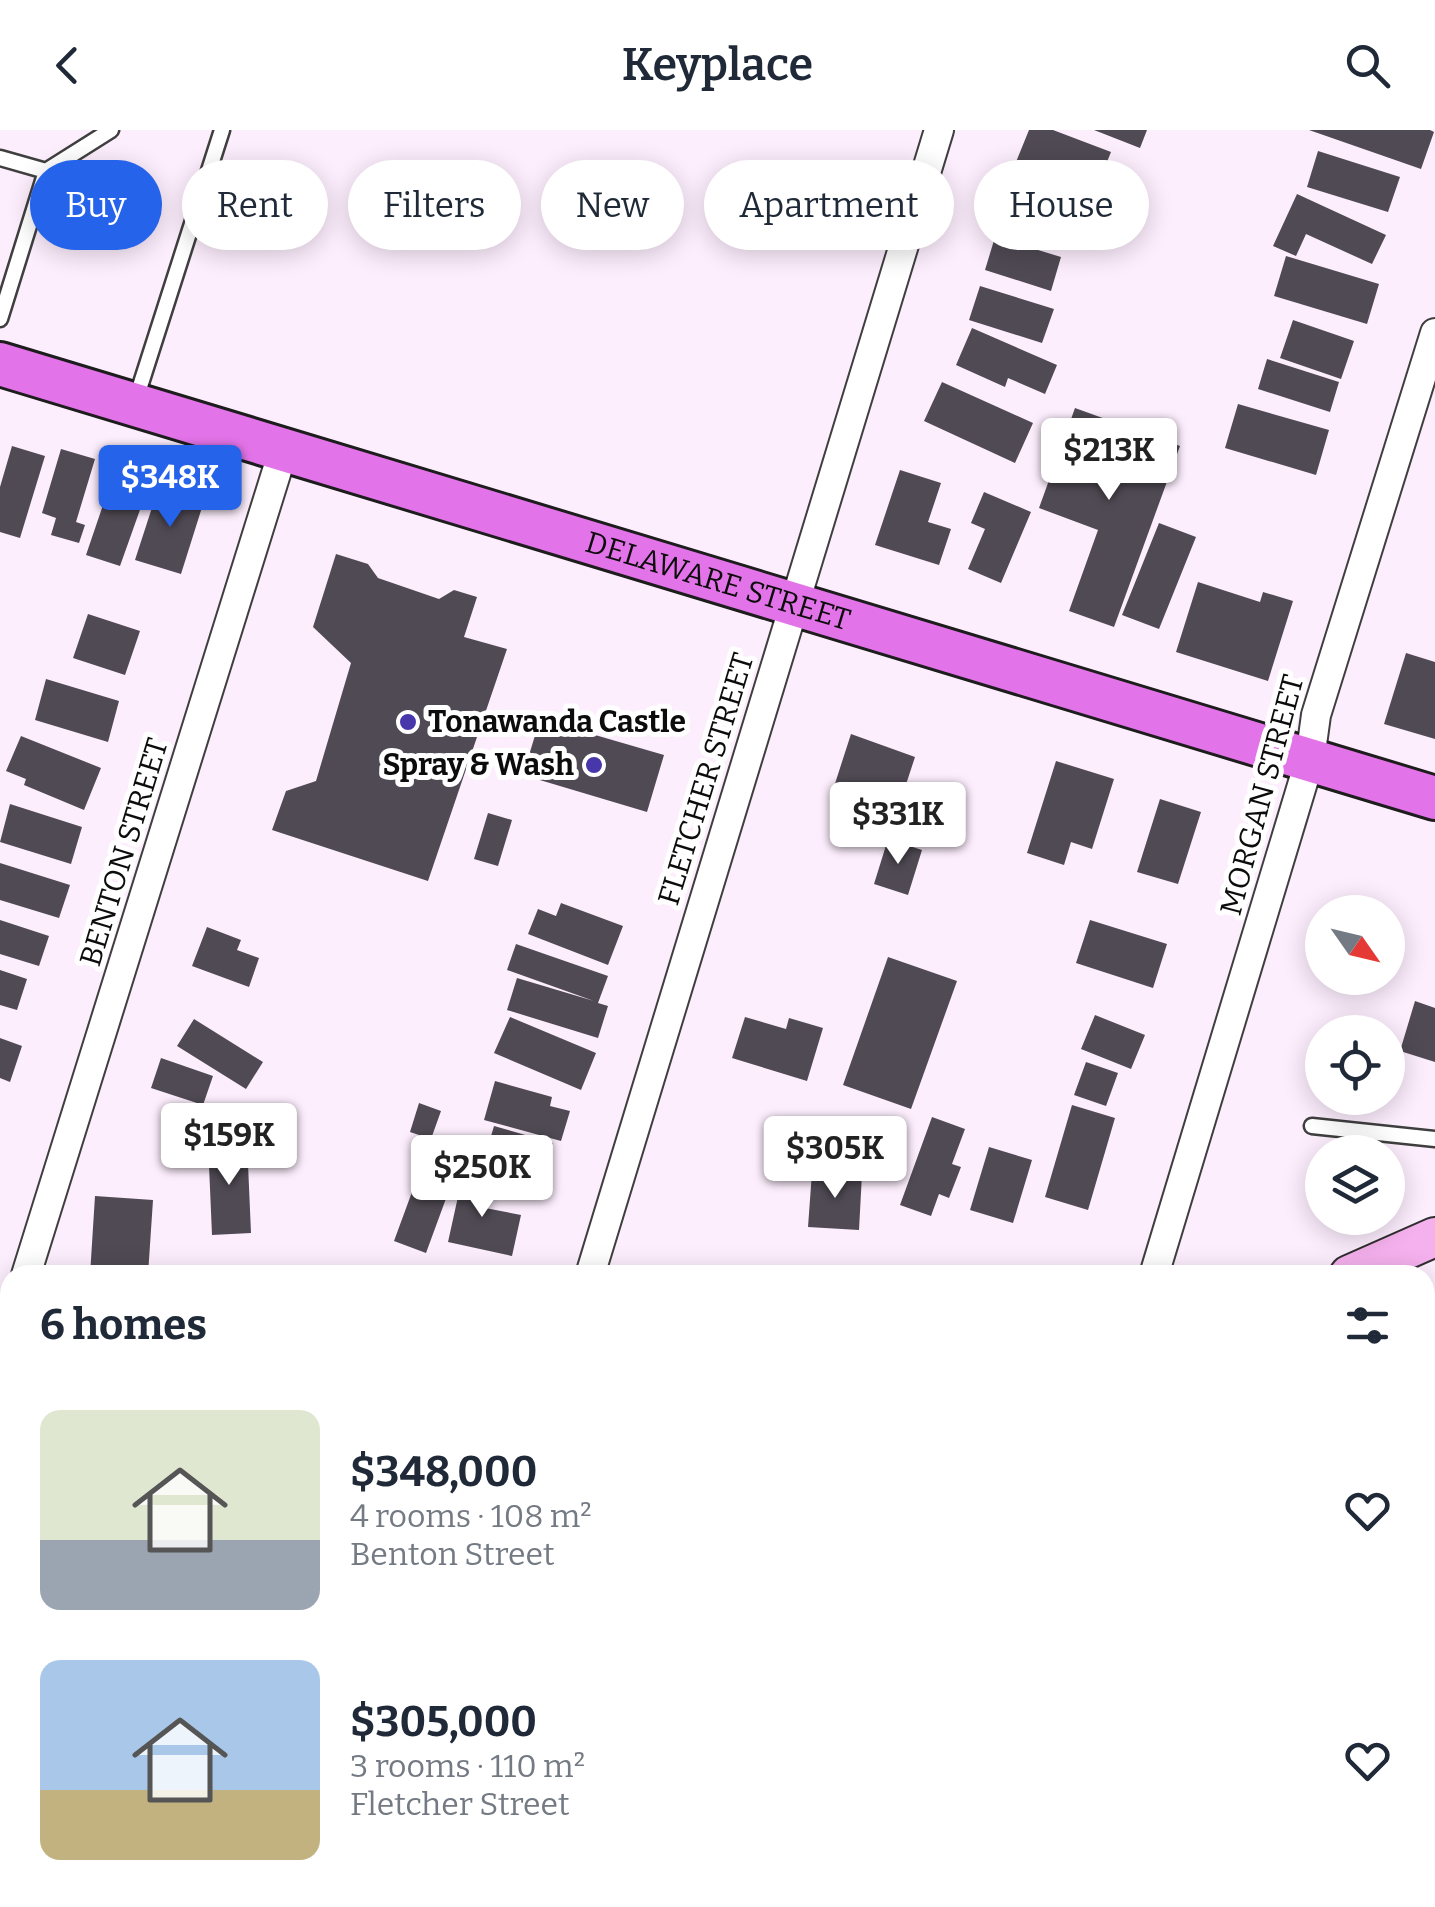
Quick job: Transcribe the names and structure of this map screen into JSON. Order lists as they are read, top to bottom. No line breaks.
{"streets":{"main road":["DELAWARE STREET"],"street":["FLETCHER STREET","MORGAN STREET","BENTON STREET"]},"crossings":[["DELAWARE STREET","FLETCHER STREET"],["DELAWARE STREET","MORGAN STREET"],["DELAWARE STREET","BENTON STREET"]],"places":["Tonawanda Castle","Spray & Wash"],"north":"bottom right","page":{"header":"Keyplace","chip":["Buy","Rent","Filters","New","Apartment","House"],"price":["$213K","$348K","$331K","$159K","$305K","$250K"],"heading":"6 homes","list":[{"name":"$348,000","note":"4 rooms · 108 m² · Benton Street"},{"name":"$305,000","note":"3 rooms · 110 m² · Fletcher Street"}]}}
